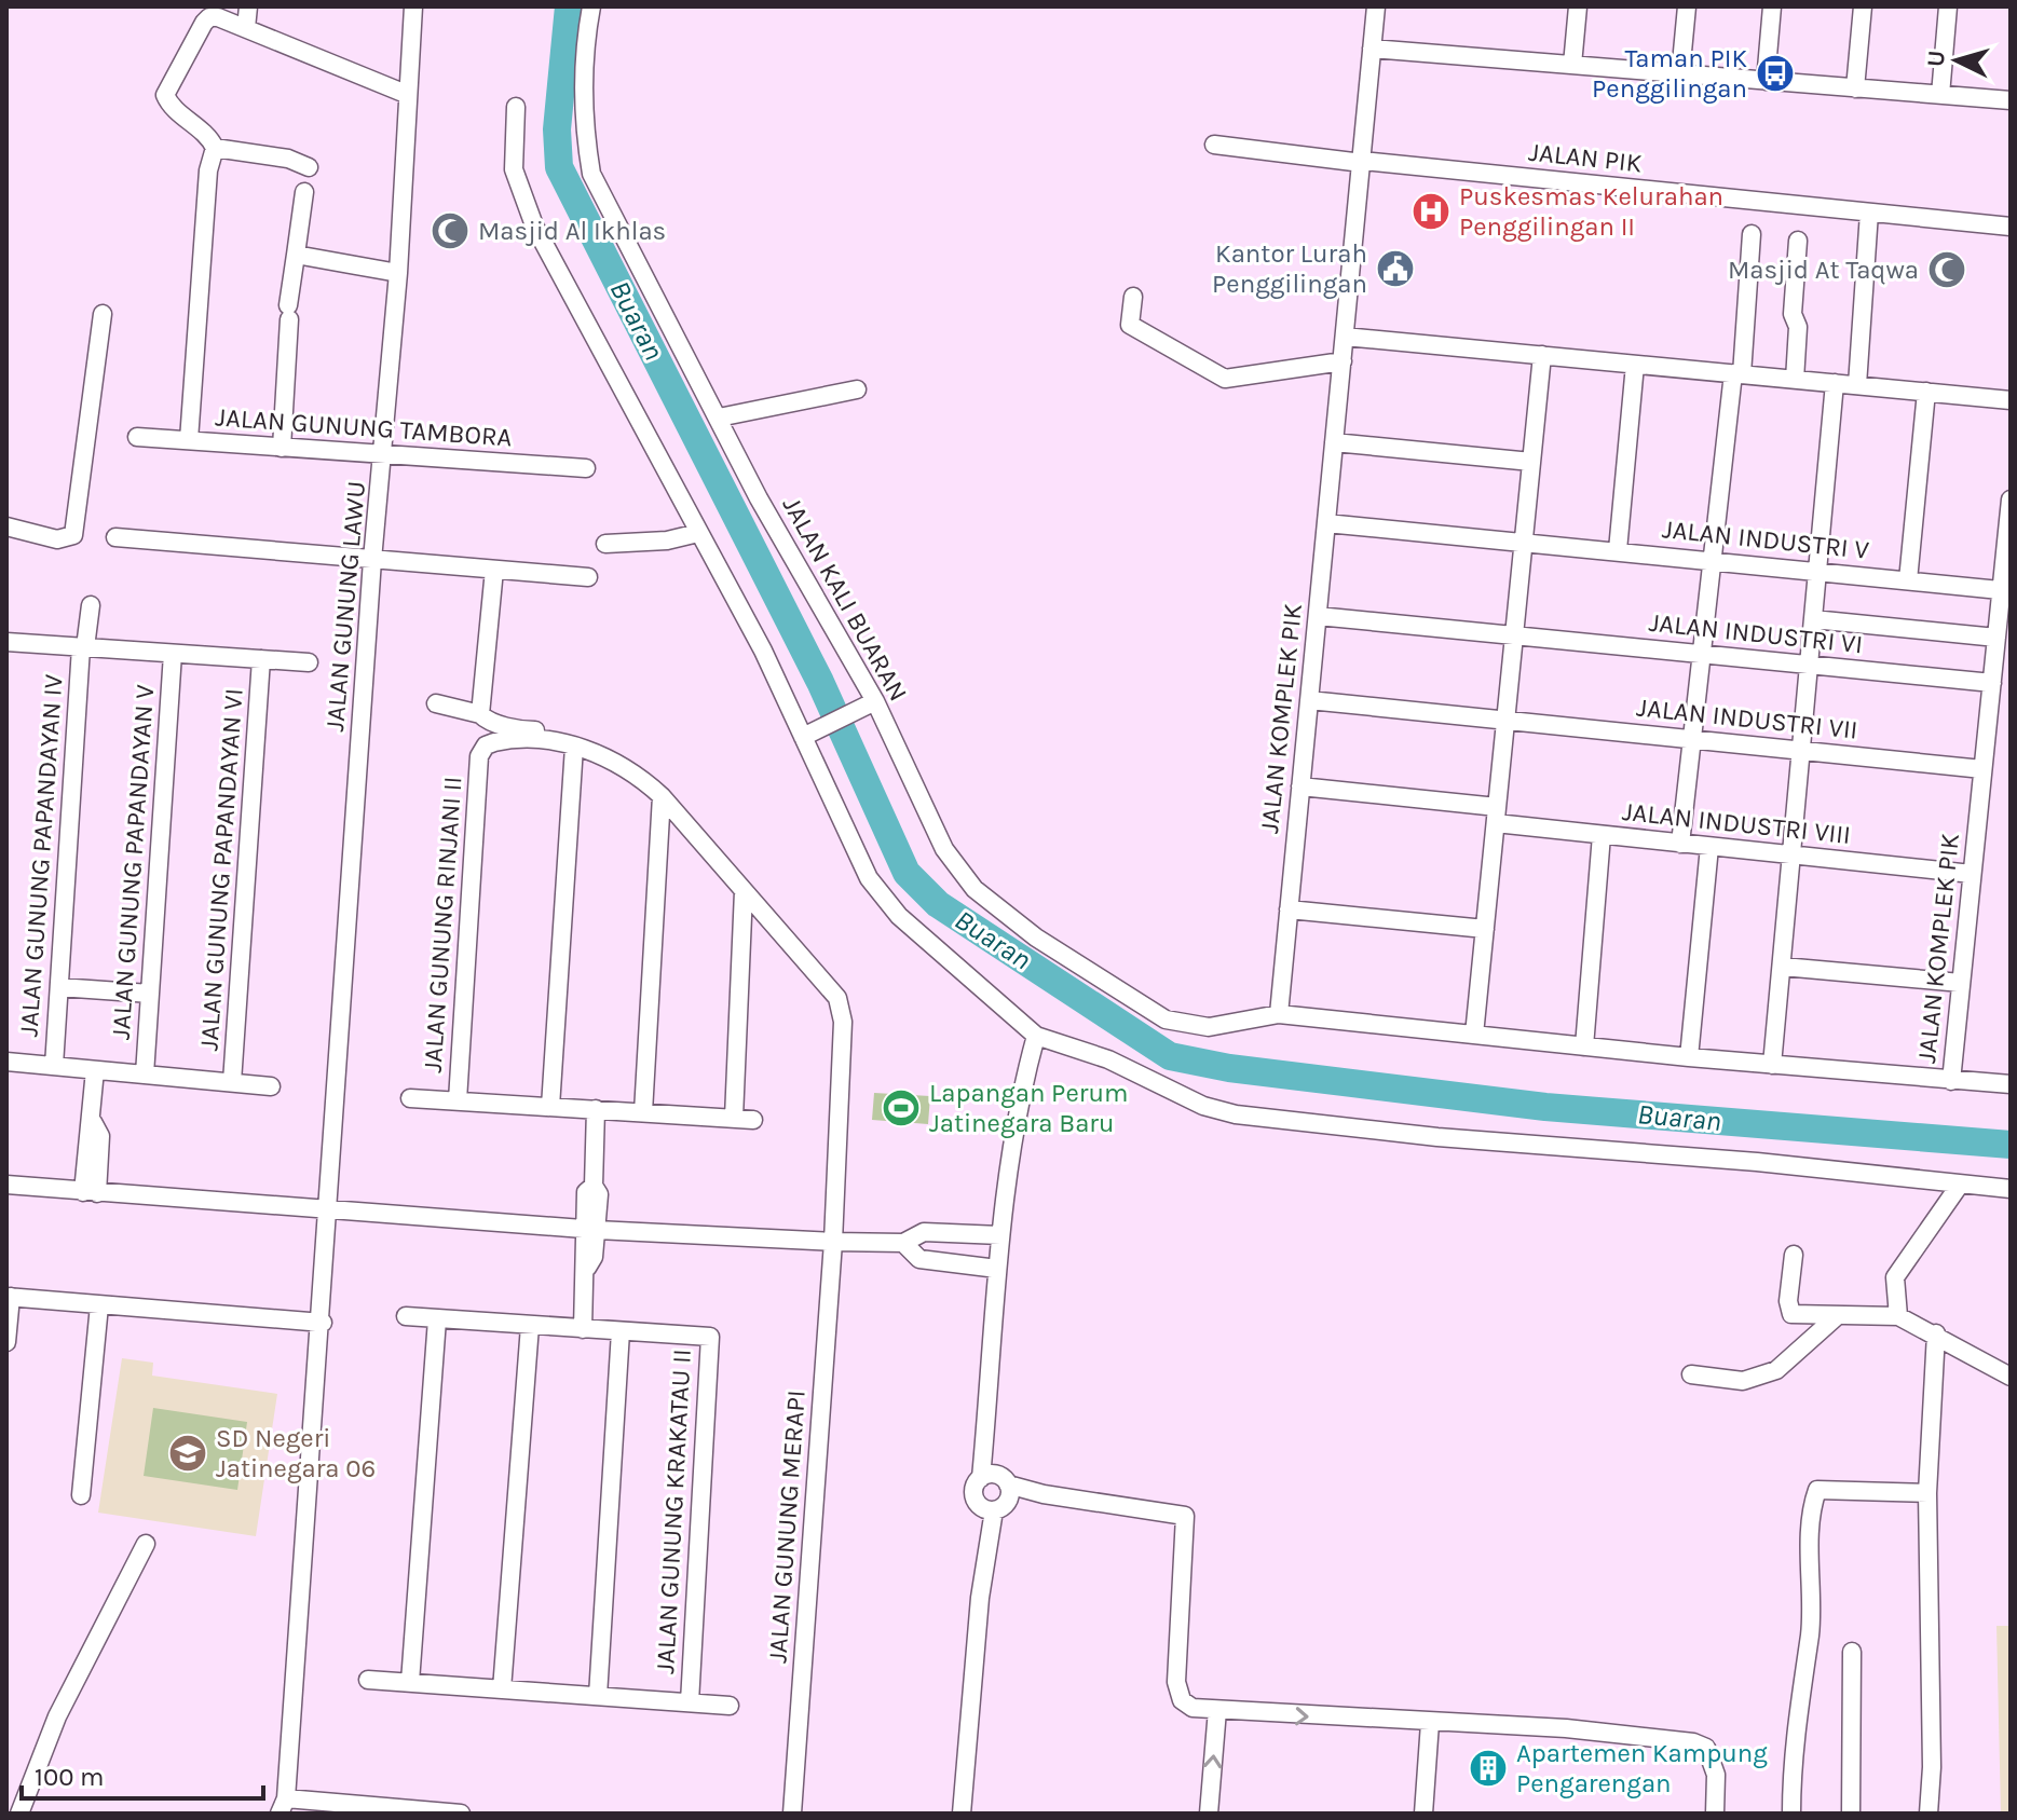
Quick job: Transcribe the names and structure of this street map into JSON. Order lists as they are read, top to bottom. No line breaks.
{"streets":{"street":["JALAN PIK","JALAN GUNUNG TAMBORA","JALAN INDUSTRI V","JALAN KALI BUARAN","JALAN GUNUNG LAWU","JALAN INDUSTRI VI","JALAN KOMPLEK PIK","JALAN INDUSTRI VII","JALAN INDUSTRI VIII","JALAN GUNUNG PAPANDAYAN IV","JALAN GUNUNG PAPANDAYAN V","JALAN GUNUNG PAPANDAYAN VI","JALAN GUNUNG RINJANI II","JALAN GUNUNG KRAKATAU II","JALAN GUNUNG MERAPI"]},"crossings":[["JALAN PIK","JALAN KOMPLEK PIK"],["JALAN GUNUNG TAMBORA","JALAN GUNUNG LAWU"],["JALAN INDUSTRI V","JALAN KOMPLEK PIK"],["JALAN KALI BUARAN","JALAN KOMPLEK PIK"],["JALAN INDUSTRI VI","JALAN KOMPLEK PIK"],["JALAN KOMPLEK PIK","JALAN INDUSTRI VII"],["JALAN KOMPLEK PIK","JALAN INDUSTRI VIII"]],"water":["Buaran"],"places":{"bus stop":["Taman PIK Penggilingan"],"hospital":["Puskesmas Kelurahan Penggilingan II"],"mosque":["Masjid Al Ikhlas","Masjid At Taqwa"],"public building":["Kantor Lurah Penggilingan"],"sports":["Lapangan Perum Jatinegara Baru"],"school or university":["SD Negeri Jatinegara 06"],"building":["Apartemen Kampung Pengarengan"]},"scale_bar":"100 m","north":"left"}
